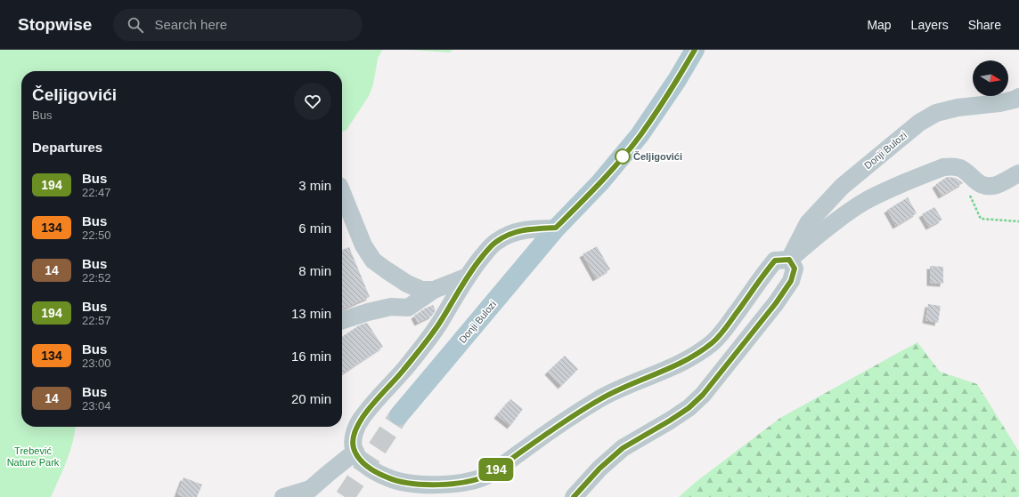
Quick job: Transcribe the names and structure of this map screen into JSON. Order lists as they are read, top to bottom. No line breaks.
{"streets":{"main road":["Donji Bulozi"]},"parks":["Trebević Nature Park"],"places":["Čeljigovići"],"lines":["bus line 194"],"north":"right","page":{"header":"Stopwise","search":"Search here","nav":["Map","Layers","Share"],"on_map":"194","heading":[["Čeljigovići","Bus"],"Departures"],"list":[{"mark":"194","name":"Bus","note":"22:47","value":"3 min"},{"mark":"134","name":"Bus","note":"22:50","value":"6 min"},{"mark":"14","name":"Bus","note":"22:52","value":"8 min"},{"mark":"194","name":"Bus","note":"22:57","value":"13 min"},{"mark":"134","name":"Bus","note":"23:00","value":"16 min"},{"mark":"14","name":"Bus","note":"23:04","value":"20 min"}]}}
